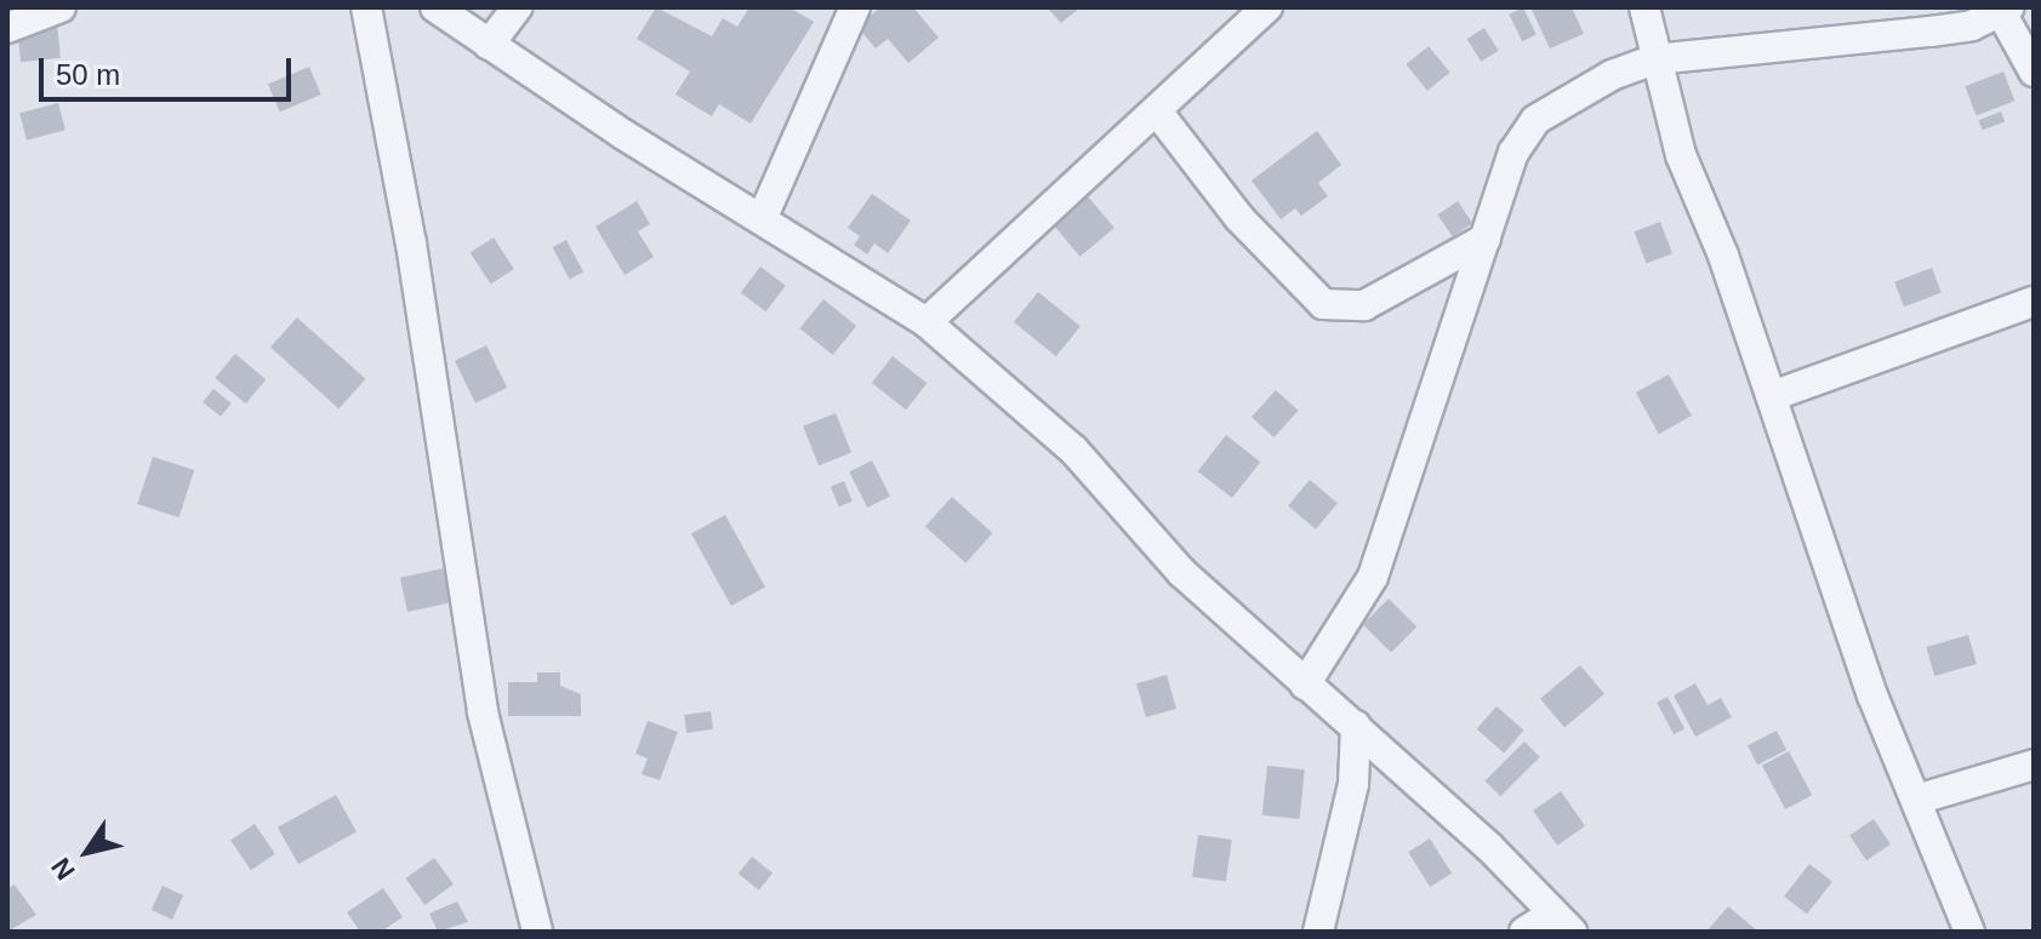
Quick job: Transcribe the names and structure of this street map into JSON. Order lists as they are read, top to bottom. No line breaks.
{"scale_bar":"50 m","north":"bottom left"}
